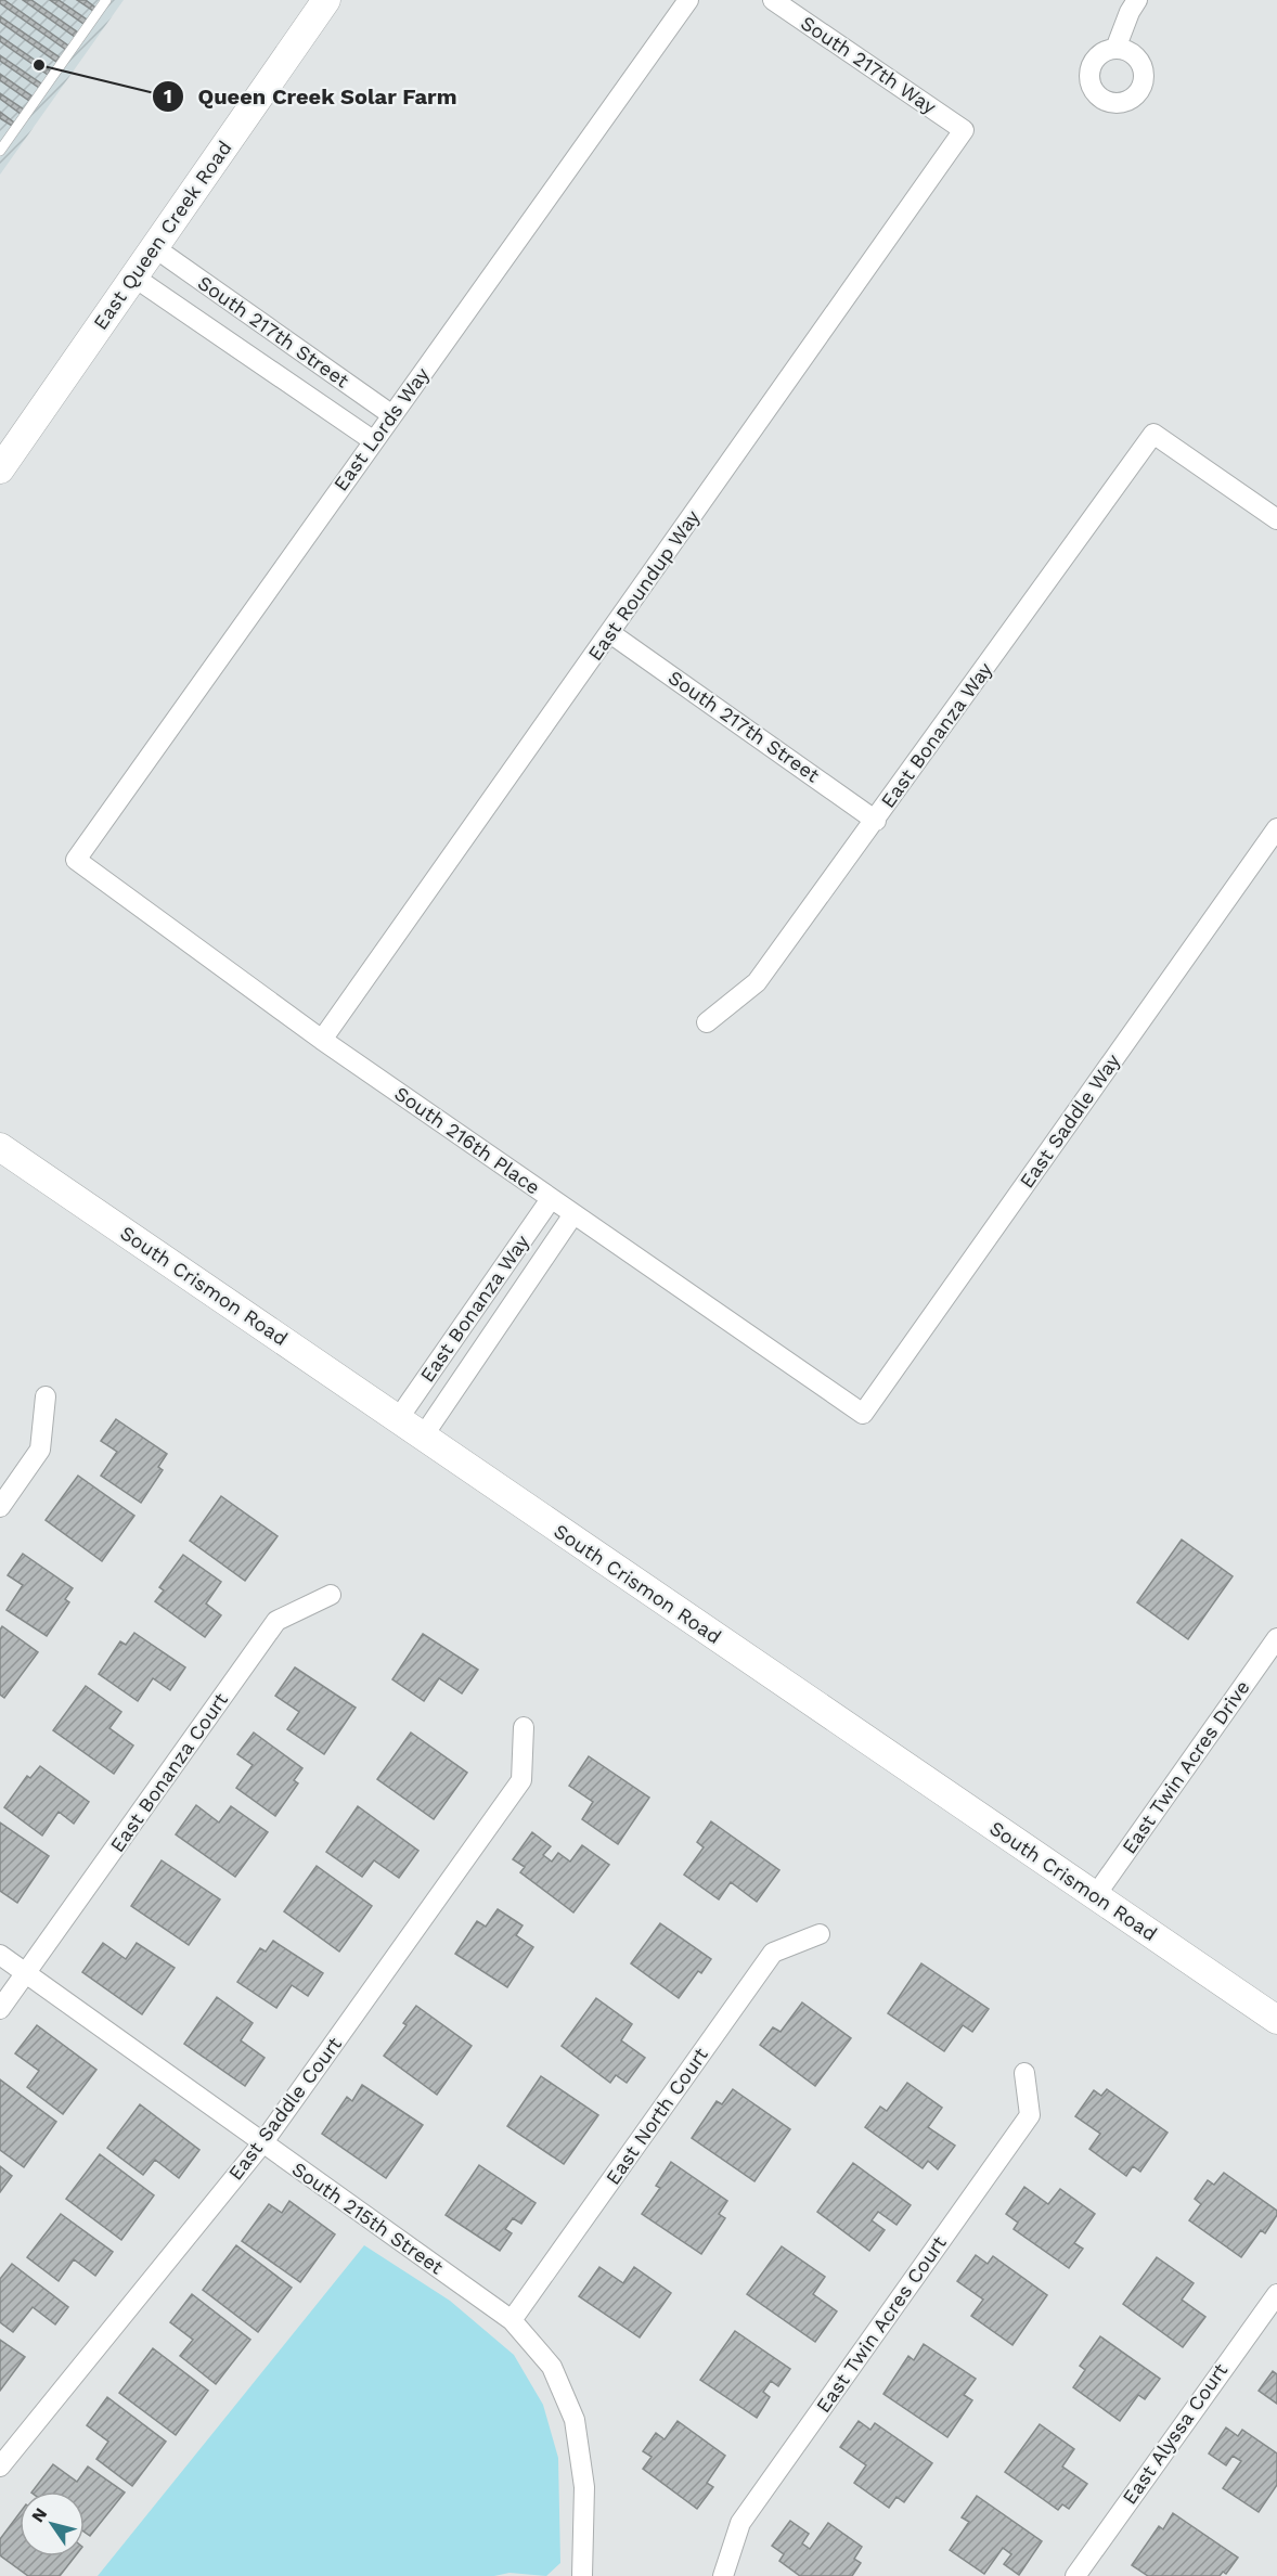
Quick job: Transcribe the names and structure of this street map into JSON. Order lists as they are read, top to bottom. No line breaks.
{"streets":{"street":["South 217th Way","East Queen Creek Road","South 217th Street","East Lords Way","East Roundup Way","East Bonanza Way","East Saddle Way","South 216th Place","South Crismon Road","East Twin Acres Drive","East Bonanza Court","East Saddle Court","East North Court","South 215th Street","East Twin Acres Court","East Alyssa Court"]},"crossings":[["South 217th Way","East Roundup Way"],["East Queen Creek Road","South 217th Street"],["South 217th Street","East Lords Way"],["South 217th Street","East Roundup Way"],["South 217th Street","East Bonanza Way"],["East Lords Way","South 216th Place"],["East Roundup Way","South 216th Place"],["East Bonanza Way","South 216th Place"],["East Bonanza Way","South Crismon Road"],["East Saddle Way","South 216th Place"],["South Crismon Road","East Twin Acres Drive"],["East Bonanza Court","South 215th Street"],["East Saddle Court","South 215th Street"],["East North Court","South 215th Street"]],"places":["Queen Creek Solar Farm"],"north":"top left"}
